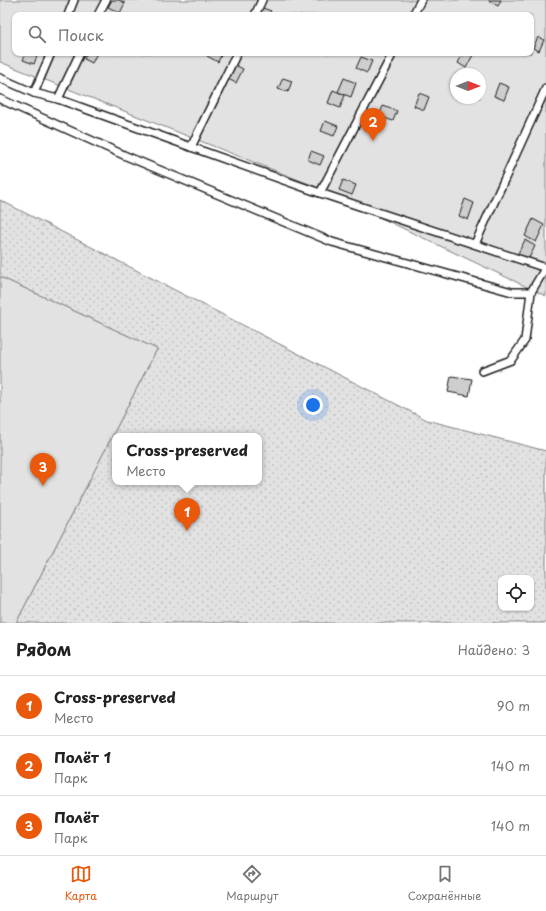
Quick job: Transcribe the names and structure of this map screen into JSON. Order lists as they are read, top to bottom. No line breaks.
{"north":"right","page":{"search":"Поиск","pins":["2","3","1"],"popup":["Cross-preserved","Место"],"heading":["Рядом","Найдено: 3"],"list":[{"mark":"1","name":"Cross-preserved","note":"Место","value":"90 m"},{"mark":"2","name":"Полёт 1","note":"Парк","value":"140 m"},{"mark":"3","name":"Полёт","note":"Парк","value":"140 m"}],"nav":["Карта","Маршрут","Сохранённые"]}}
